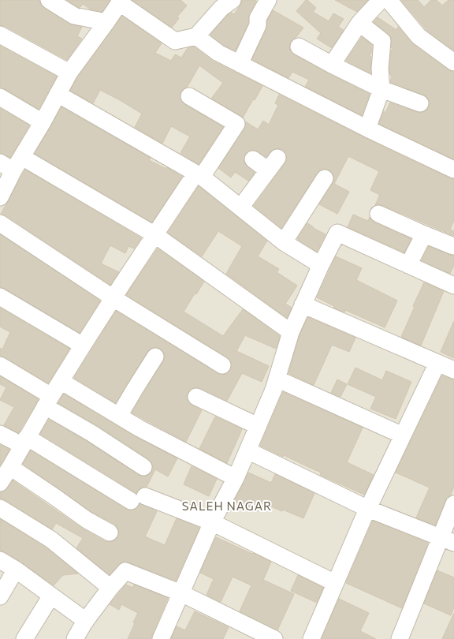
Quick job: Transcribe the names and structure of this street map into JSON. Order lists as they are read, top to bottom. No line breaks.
{"districts":["SALEH NAGAR"]}
